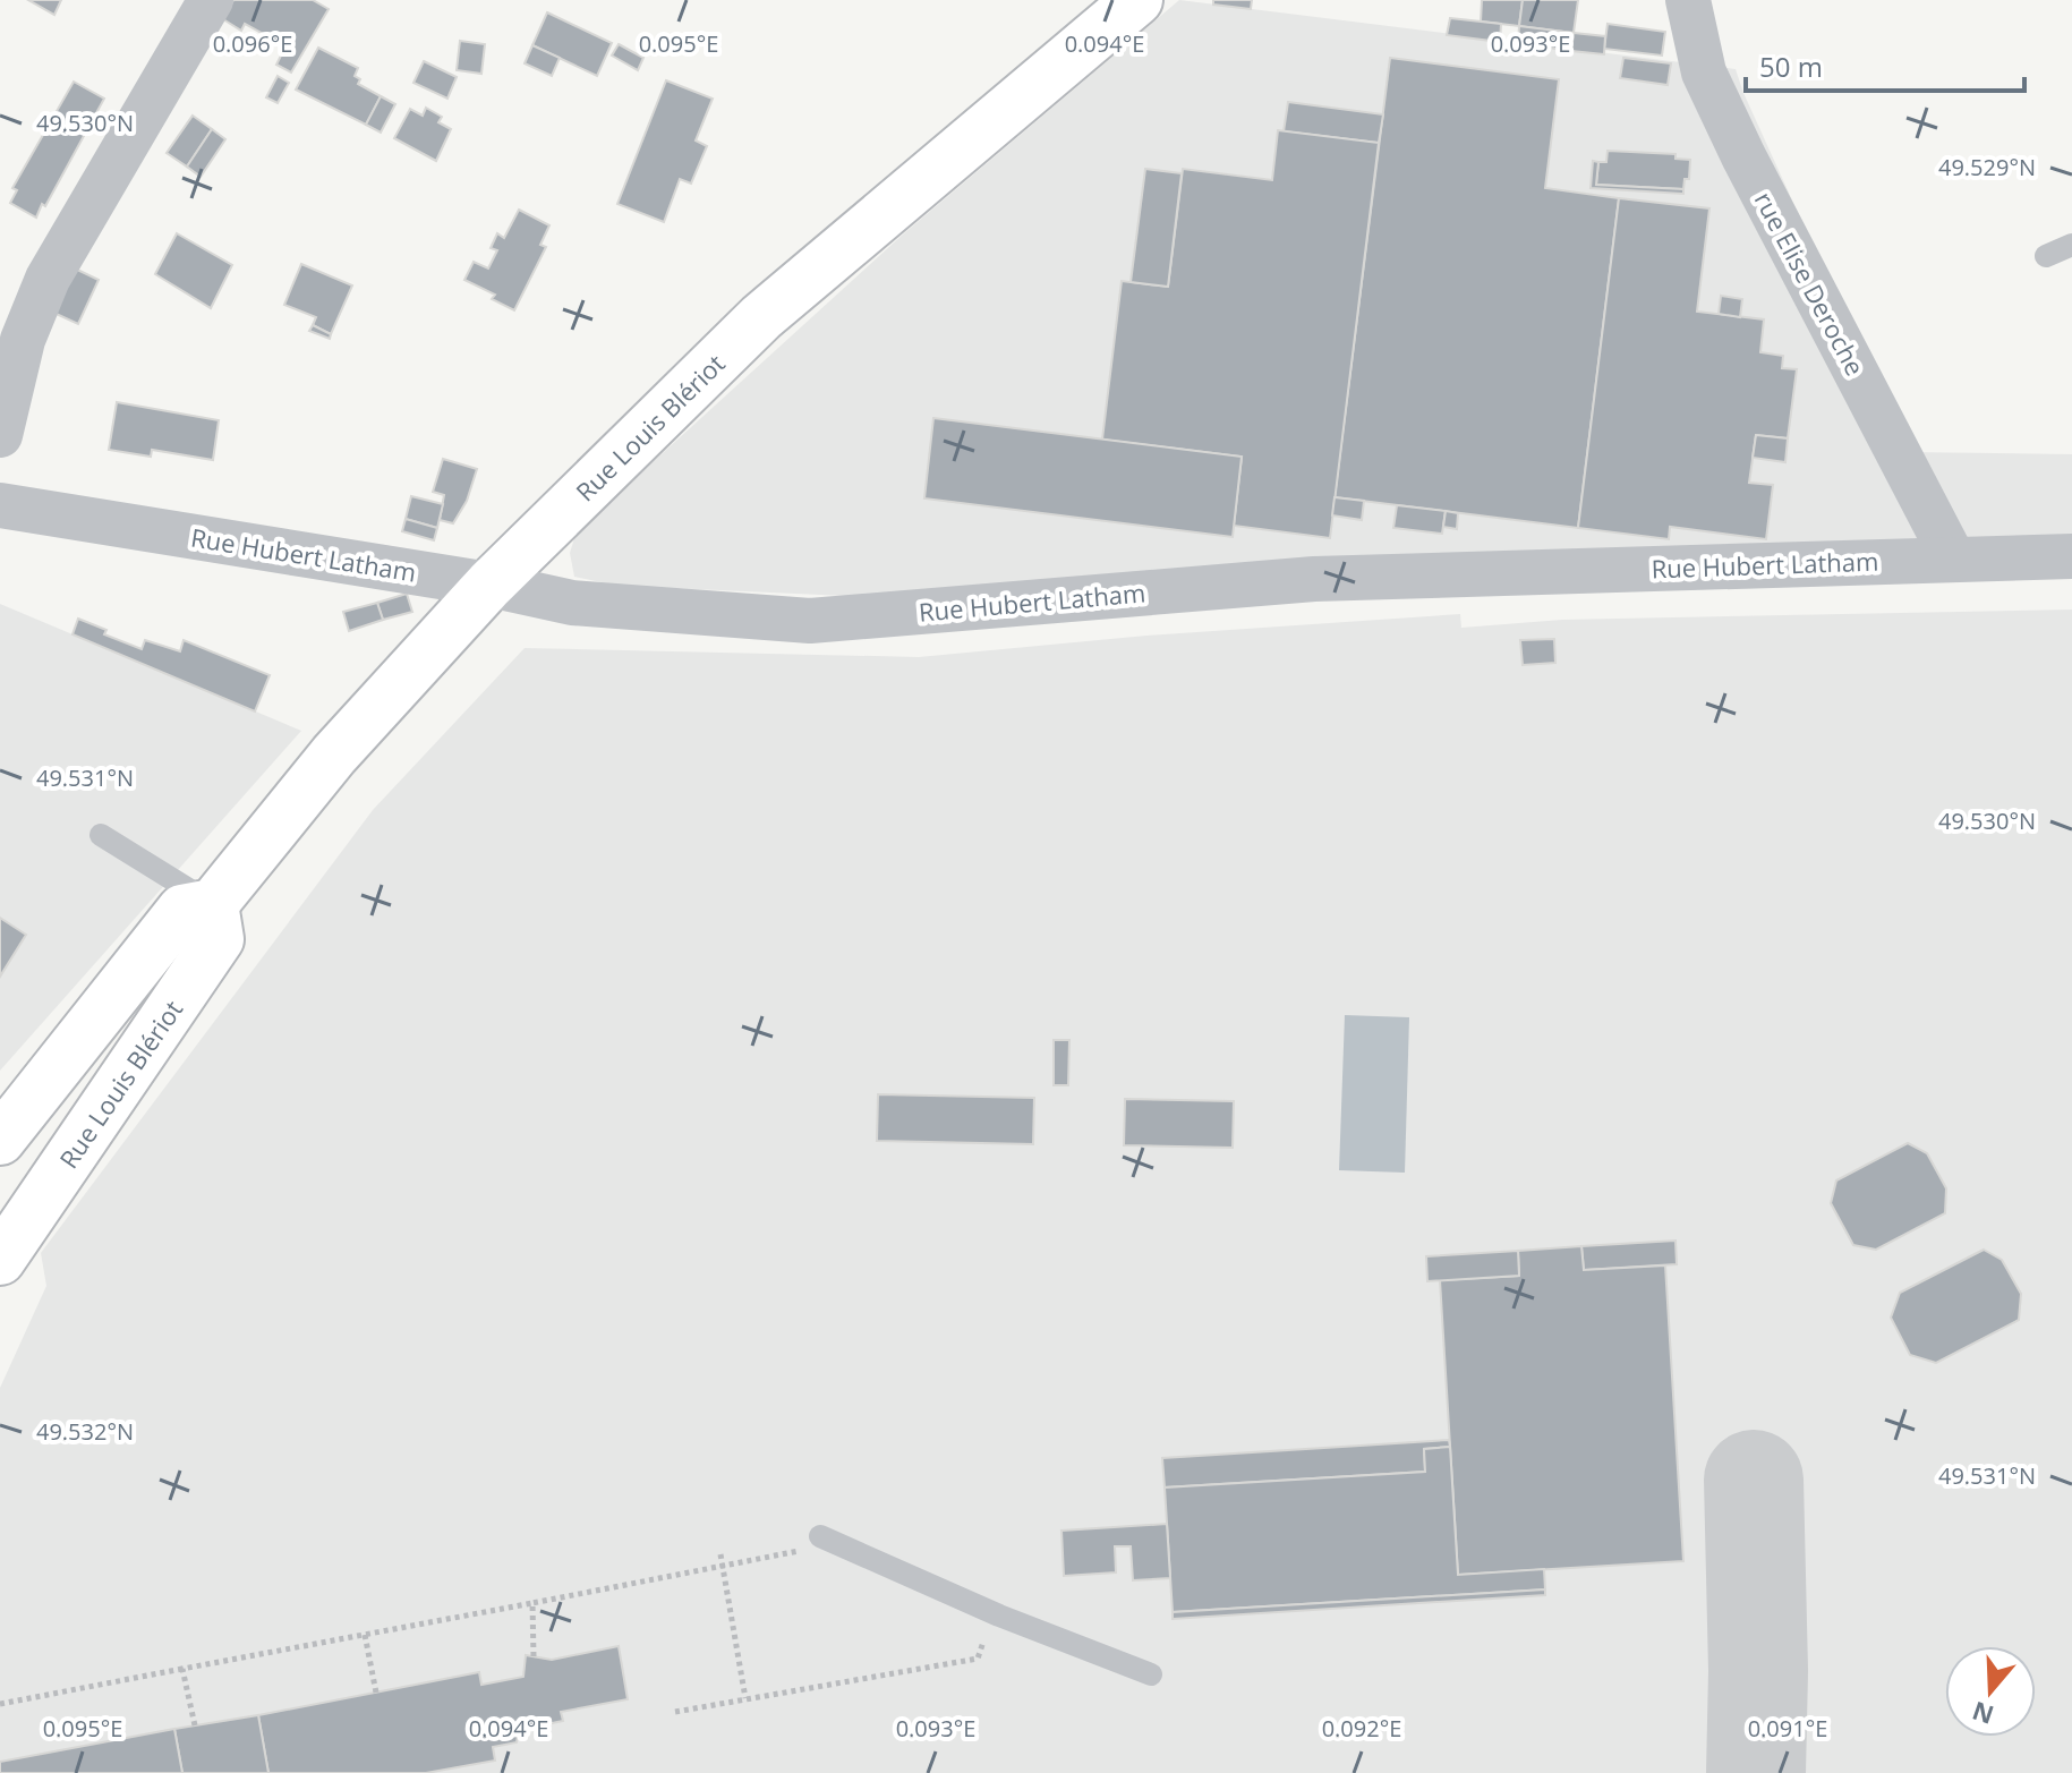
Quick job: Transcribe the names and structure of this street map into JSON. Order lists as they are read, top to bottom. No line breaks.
{"streets":{"main road":["Rue Louis Blériot"],"street":["rue Elise Deroche","Rue Hubert Latham"]},"crossings":[["rue Elise Deroche","Rue Hubert Latham"],["Rue Louis Blériot","Rue Hubert Latham"]],"scale_bar":"50 m","north":"bottom","coordinates":["0.096°E","0.095°E","0.094°E","0.093°E","49.530°N","49.529°N","49.531°N","49.532°N","0.092°E","0.091°E"]}
